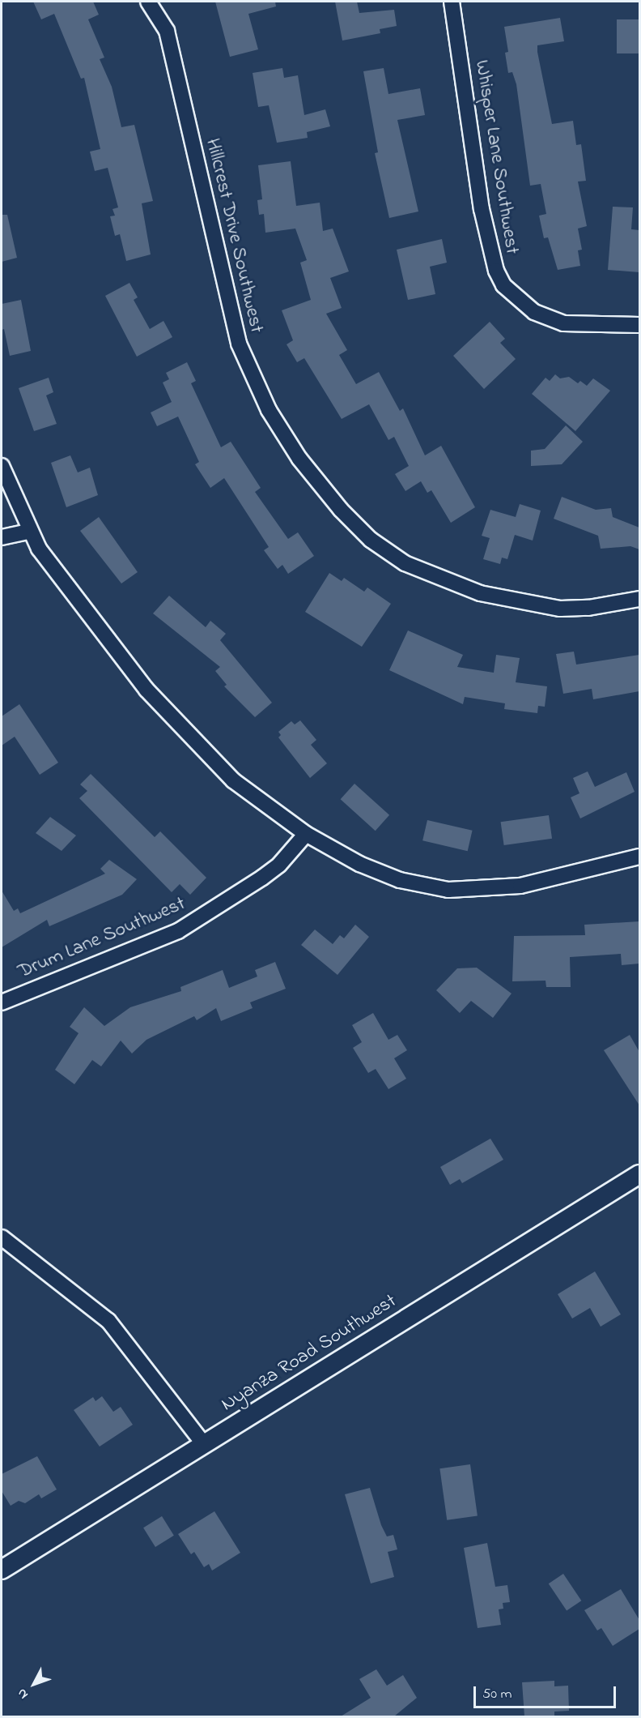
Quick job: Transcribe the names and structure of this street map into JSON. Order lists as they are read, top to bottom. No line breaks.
{"streets":{"street":["Whisper Lane Southwest","Hillcrest Drive Southwest","Drum Lane Southwest","Nyanza Road Southwest"]},"scale_bar":"50 m","north":"bottom left"}
